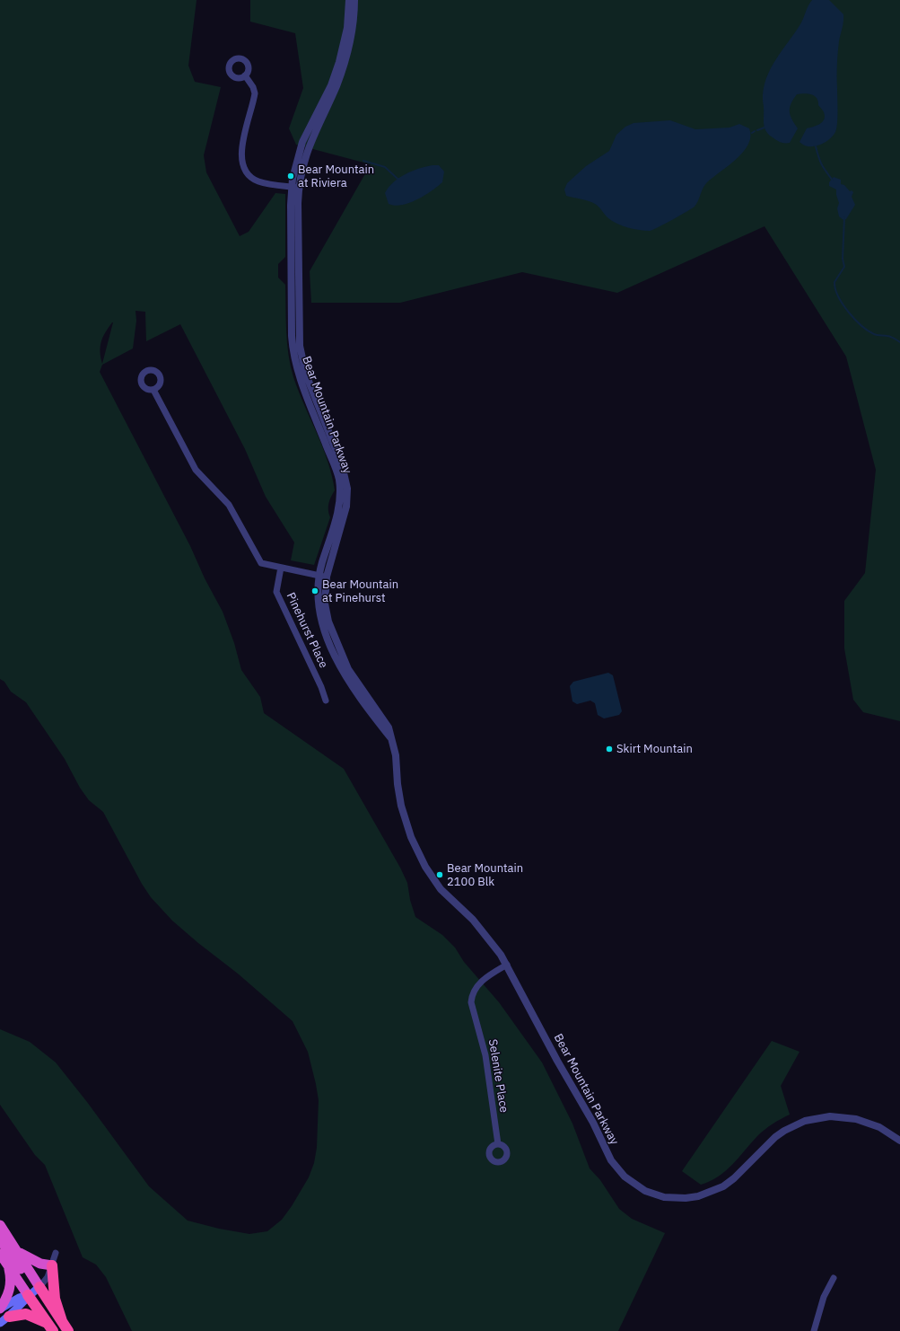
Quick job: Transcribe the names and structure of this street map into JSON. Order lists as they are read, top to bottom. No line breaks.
{"streets":{"street":["Bear Mountain Parkway","Pinehurst Place","Selenite Place"]},"crossings":[["Bear Mountain Parkway","Selenite Place"]],"places":["Bear Mountain at Riviera","Bear Mountain at Pinehurst","Skirt Mountain","Bear Mountain 2100 Blk"]}
